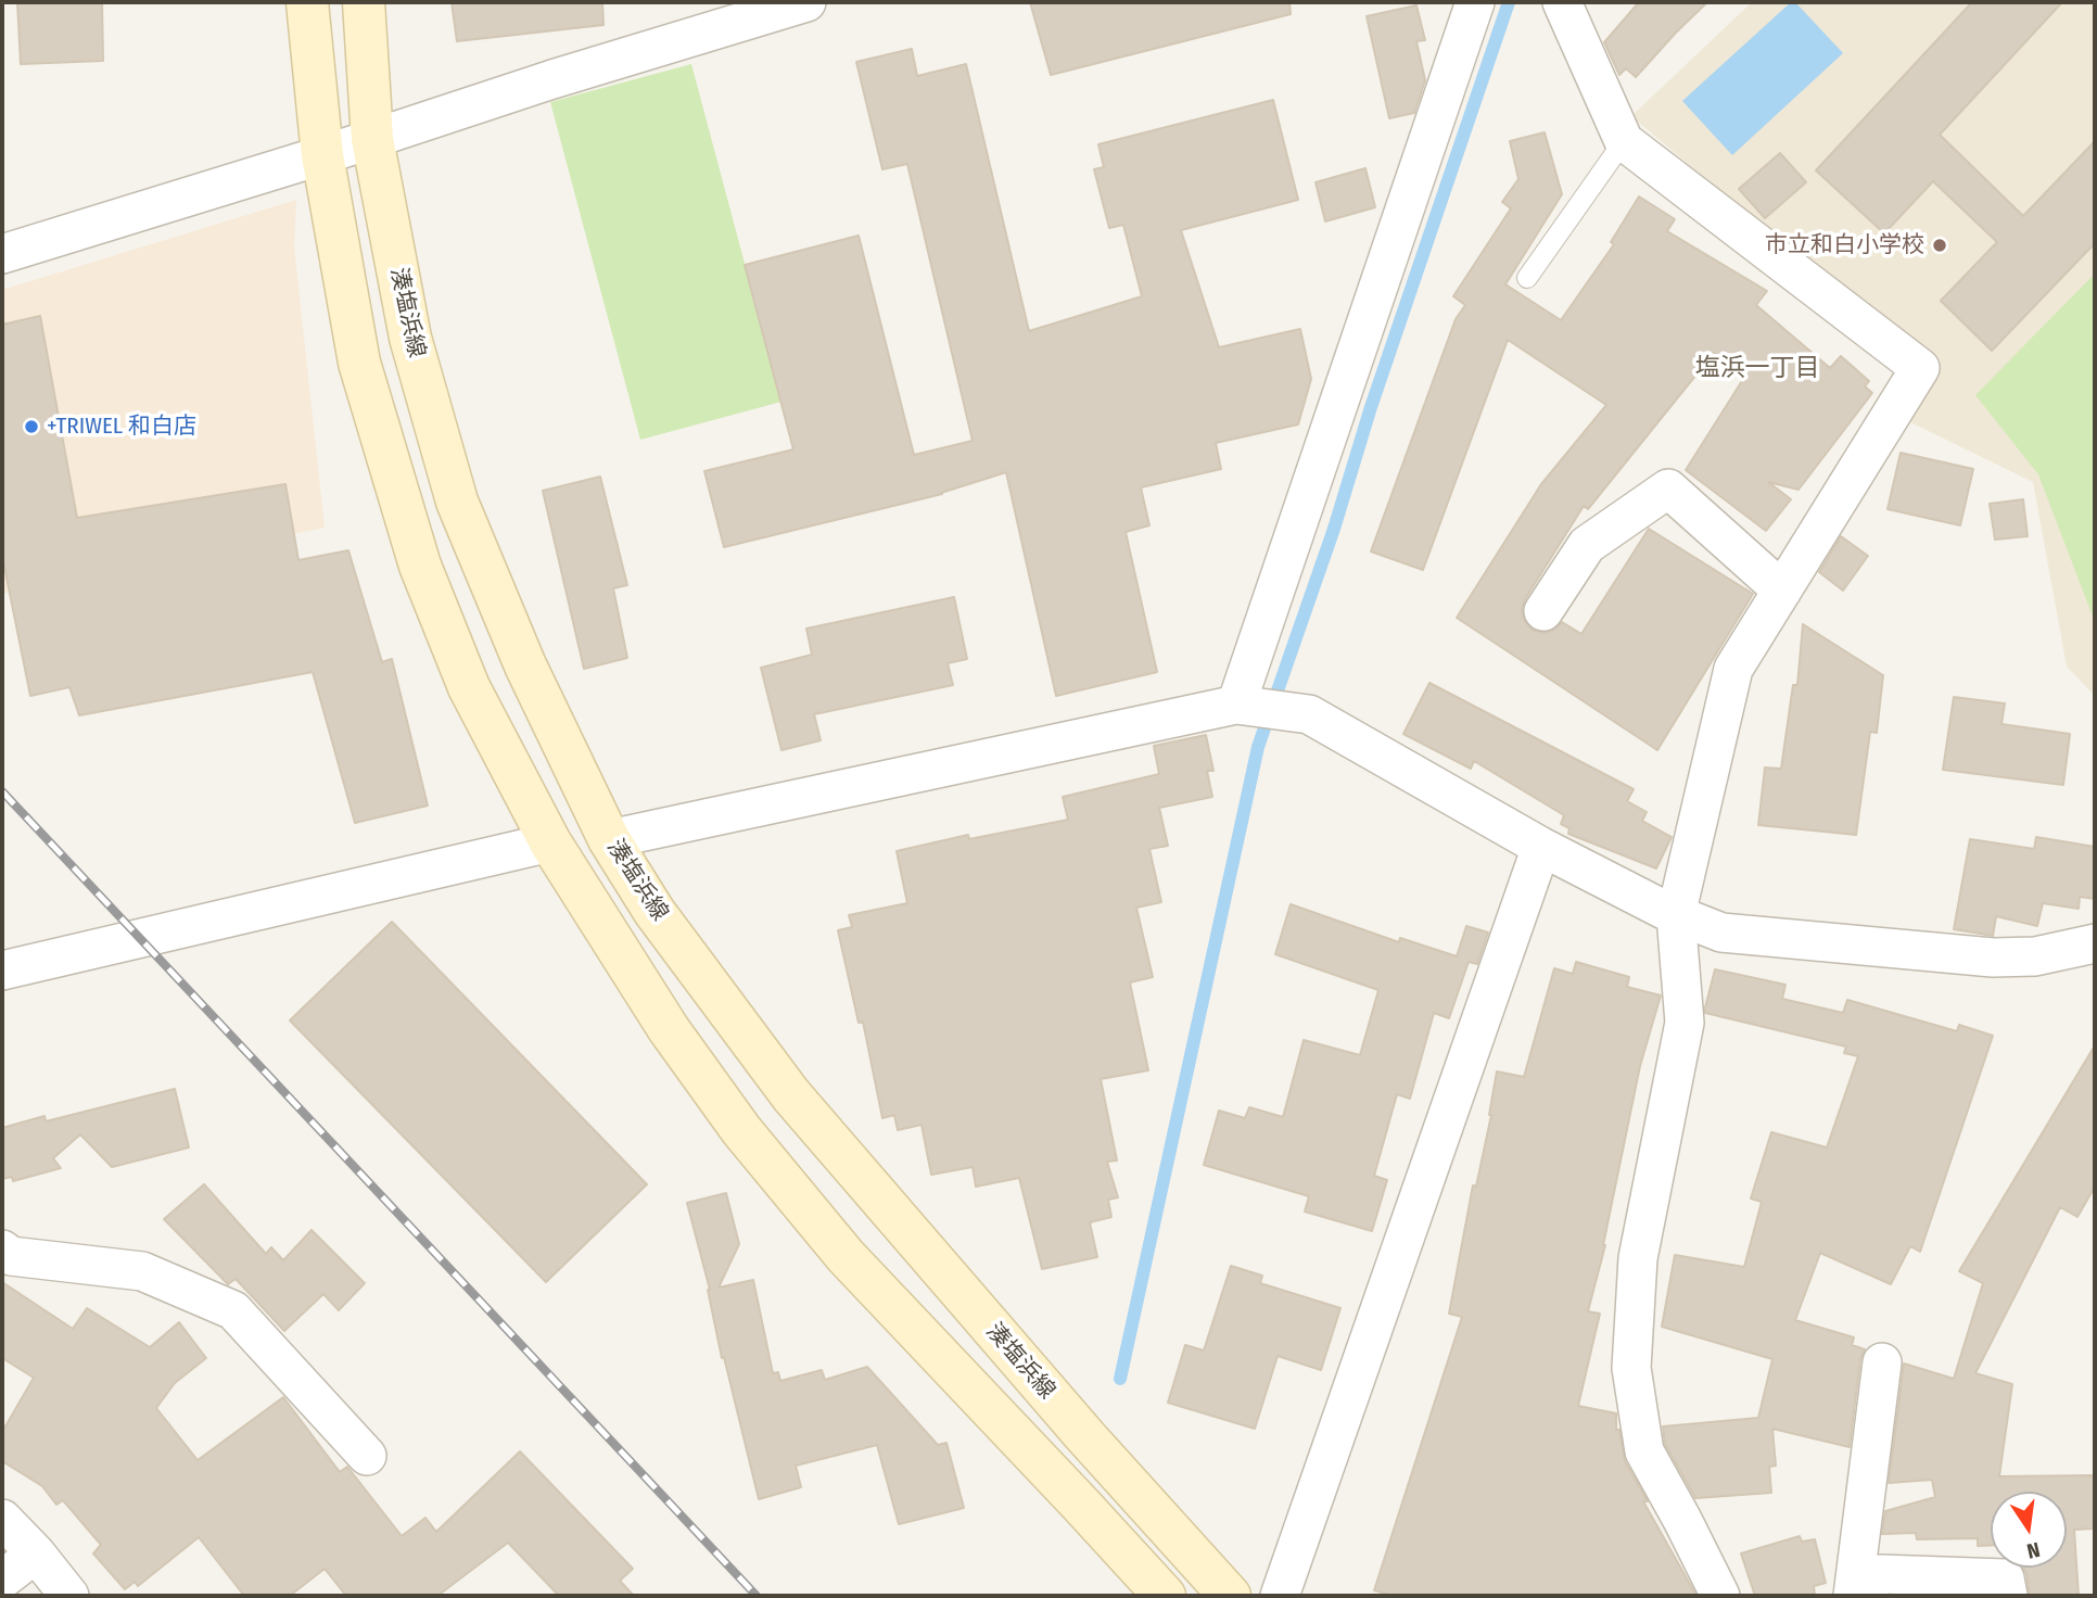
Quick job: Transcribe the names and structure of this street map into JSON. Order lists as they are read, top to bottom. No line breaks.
{"streets":{"main road":["湊塩浜線"]},"districts":["塩浜一丁目"],"places":["市立和白小学校","+TRIWEL 和白店"],"north":"bottom"}
